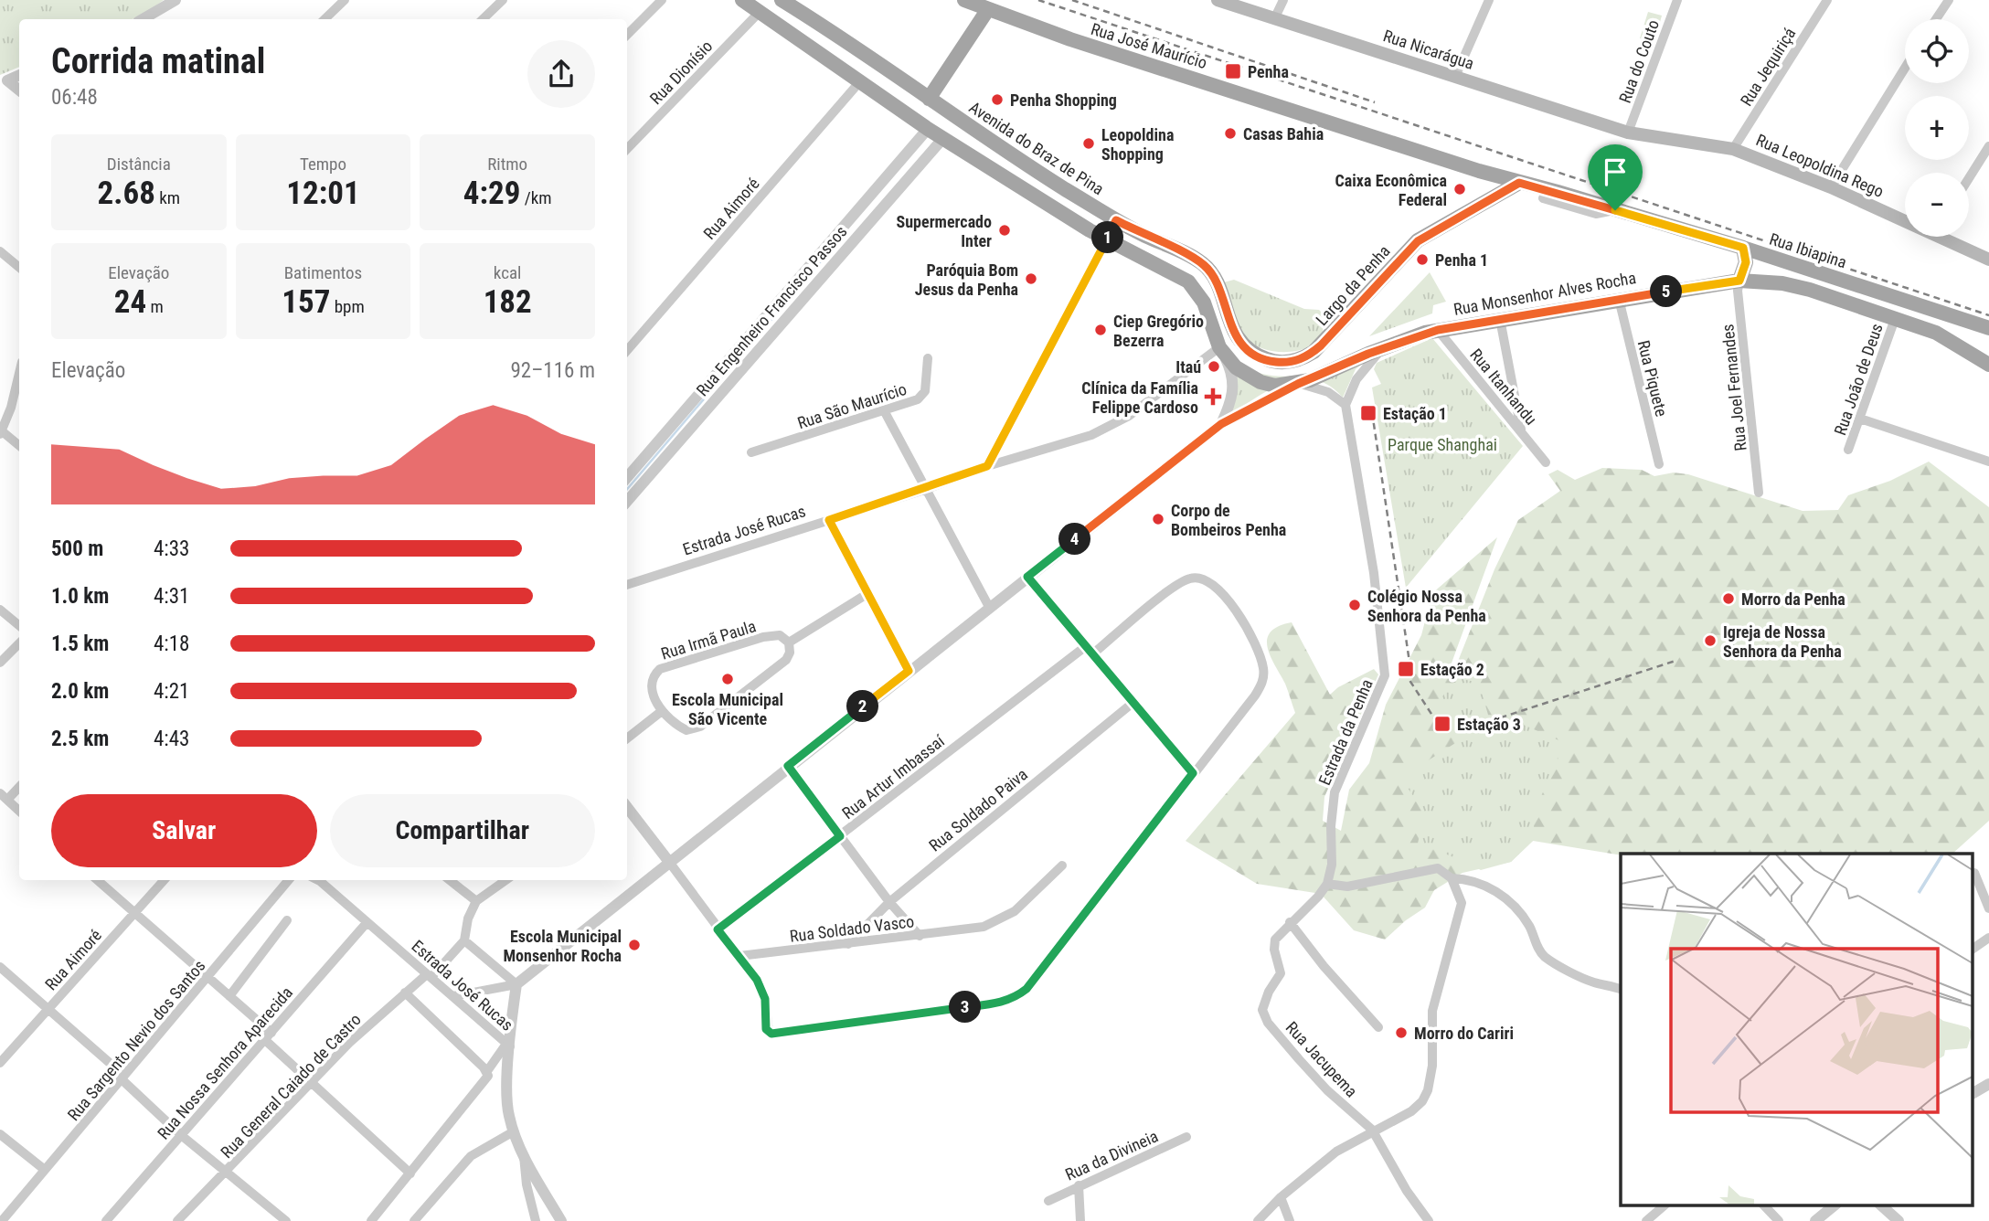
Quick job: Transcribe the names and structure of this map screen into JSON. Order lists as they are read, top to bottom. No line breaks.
{"streets":{"main road":["Rua José Maurício","Rua Nicarágua","Avenida do Braz de Pina","Rua Leopoldina Rego","Rua Ibiapina","Largo da Penha","Rua Monsenhor Alves Rocha"],"street":["Rua do Couto","Rua Jequiriçá","Rua Dionísio","Rua Aimoré","Rua Engenheiro Francisco Passos","Rua Piquete","Rua João de Deus","Rua Itanhandu","Rua Joel Fernandes","Rua São Maurício","Estrada José Rucas","Rua Irmã Paula","Estrada da Penha","Rua Artur Imbassaí","Rua Soldado Paiva","Rua Soldado Vasco","Rua Sargento Nevio dos Santos","Rua Jacupema","Rua Nossa Senhora Aparecida","Rua General Caiado de Castro","Rua da Divineia"]},"crossings":[["Rua José Maurício","Rua Ibiapina"],["Rua José Maurício","Largo da Penha"],["Rua Nicarágua","Rua do Couto"],["Rua Nicarágua","Rua Leopoldina Rego"],["Rua do Couto","Rua Leopoldina Rego"],["Rua Jequiriçá","Rua Leopoldina Rego"],["Avenida do Braz de Pina","Largo da Penha"],["Rua Ibiapina","Largo da Penha"],["Rua Monsenhor Alves Rocha","Rua Piquete"],["Rua Monsenhor Alves Rocha","Rua João de Deus"],["Rua Monsenhor Alves Rocha","Rua Itanhandu"],["Rua Monsenhor Alves Rocha","Rua Joel Fernandes"],["Estrada José Rucas","Rua Nossa Senhora Aparecida"],["Estrada José Rucas","Rua General Caiado de Castro"],["Estrada da Penha","Rua Jacupema"],["Rua Soldado Paiva","Rua Soldado Vasco"]],"parks":["Parque Shanghai"],"places":{"transit":["Penha","Estação 1","Estação 2","Estação 3"],"other":["Penha Shopping","Casas Bahia","Leopoldina Shopping","Caixa Econômica Federal","Supermercado Inter","Penha 1","Paróquia Bom Jesus da Penha","Ciep Gregório Bezerra","Itaú","Corpo de Bombeiros Penha","Morro da Penha","Colégio Nossa Senhora da Penha","Igreja de Nossa Senhora da Penha","Escola Municipal São Vicente","Escola Municipal Monsenhor Rocha","Morro do Cariri"],"health":["Clínica da Família Felippe Cardoso"]},"page":{"map_buttons":["+","−"],"heading":["Corrida matinal","06:48"],"stats":[["Distância","2.68 km"],["Tempo","12:01"],["Ritmo","4:29 /km"],["Elevação","24 m"],["Batimentos","157 bpm"],["kcal","182"]],"pins":["1","5","4","2","3"],"chart":["Elevação","92–116 m"],"list":[{"name":"500 m","note":"4:33"},{"name":"1.0 km","note":"4:31"},{"name":"1.5 km","note":"4:18"},{"name":"2.0 km","note":"4:21"},{"name":"2.5 km","note":"4:43"}],"buttons":["Salvar","Compartilhar"]}}
